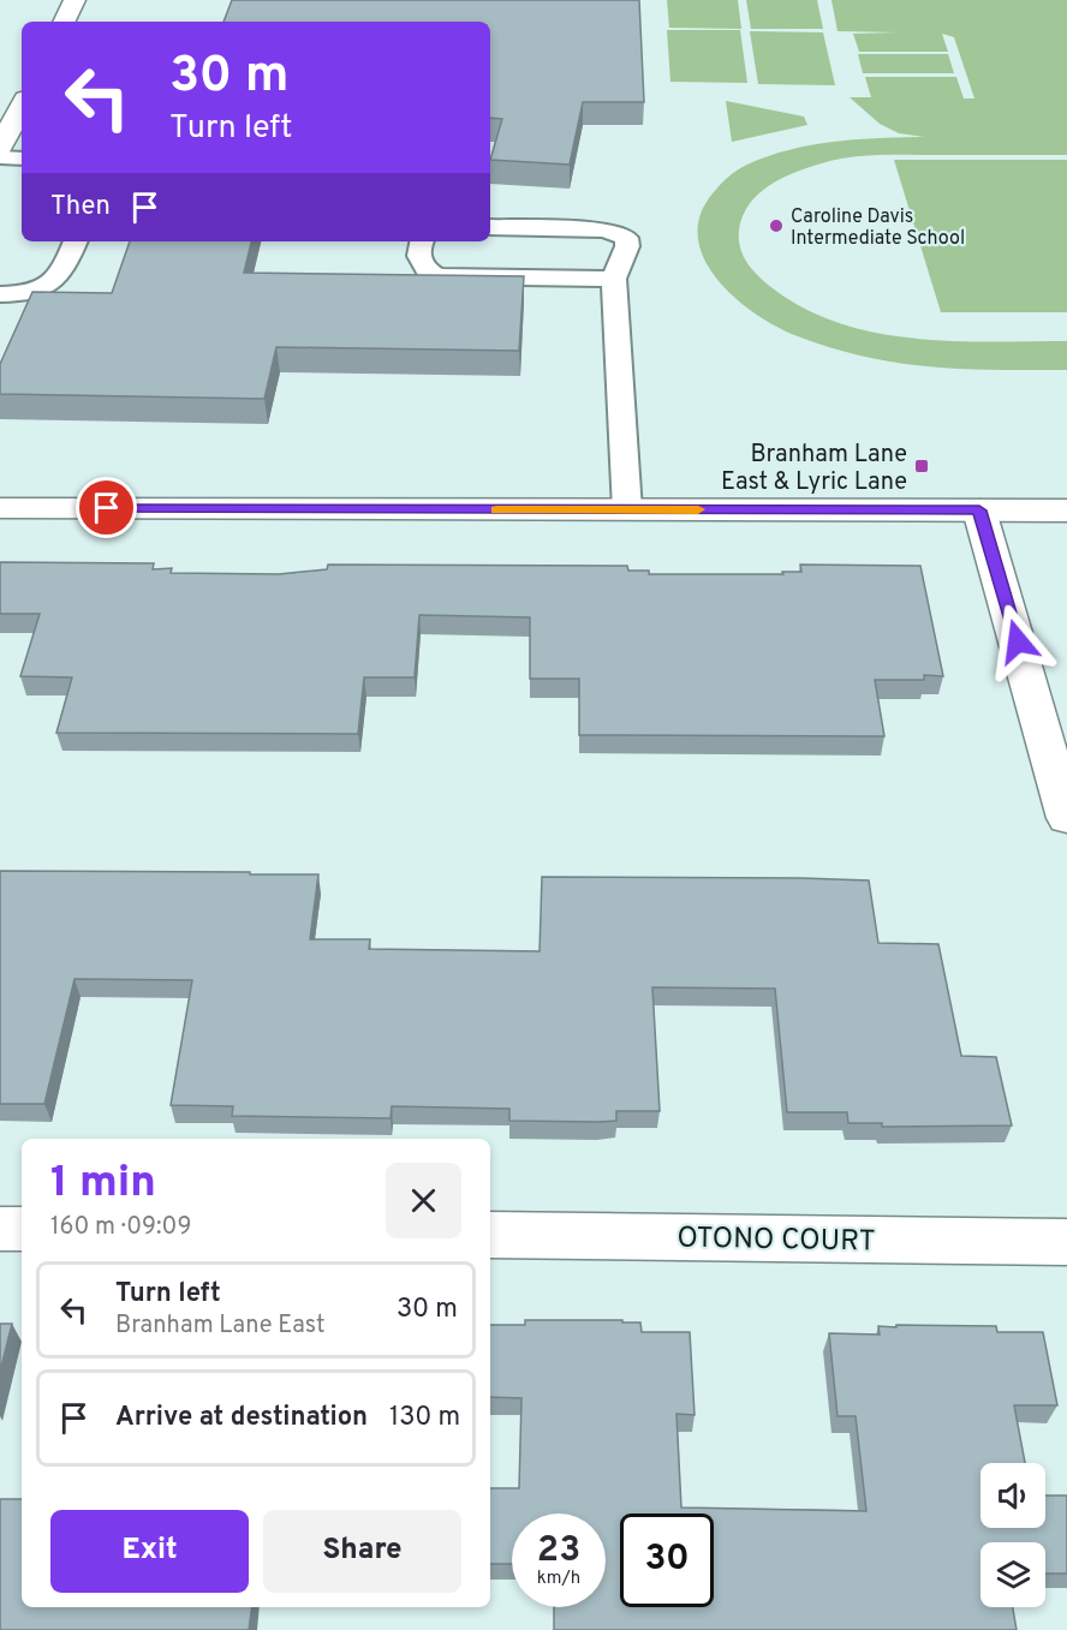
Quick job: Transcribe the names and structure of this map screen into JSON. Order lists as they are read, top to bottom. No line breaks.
{"streets":{"street":["OTONO COURT"]},"places":{"other":["Caroline Davis Intermediate School"],"transit":["Branham Lane East & Lyric Lane"]},"page":{"turn":["30 m","Turn left"],"then":"Then","heading":["1 min","160 m · 09:09"],"list":[{"name":"Turn left","note":"Branham Lane East","value":"30 m"},{"name":"Arrive at destination","value":"130 m"}],"buttons":["Exit","Share"],"speed":"23 km/h","limit":"30"}}
